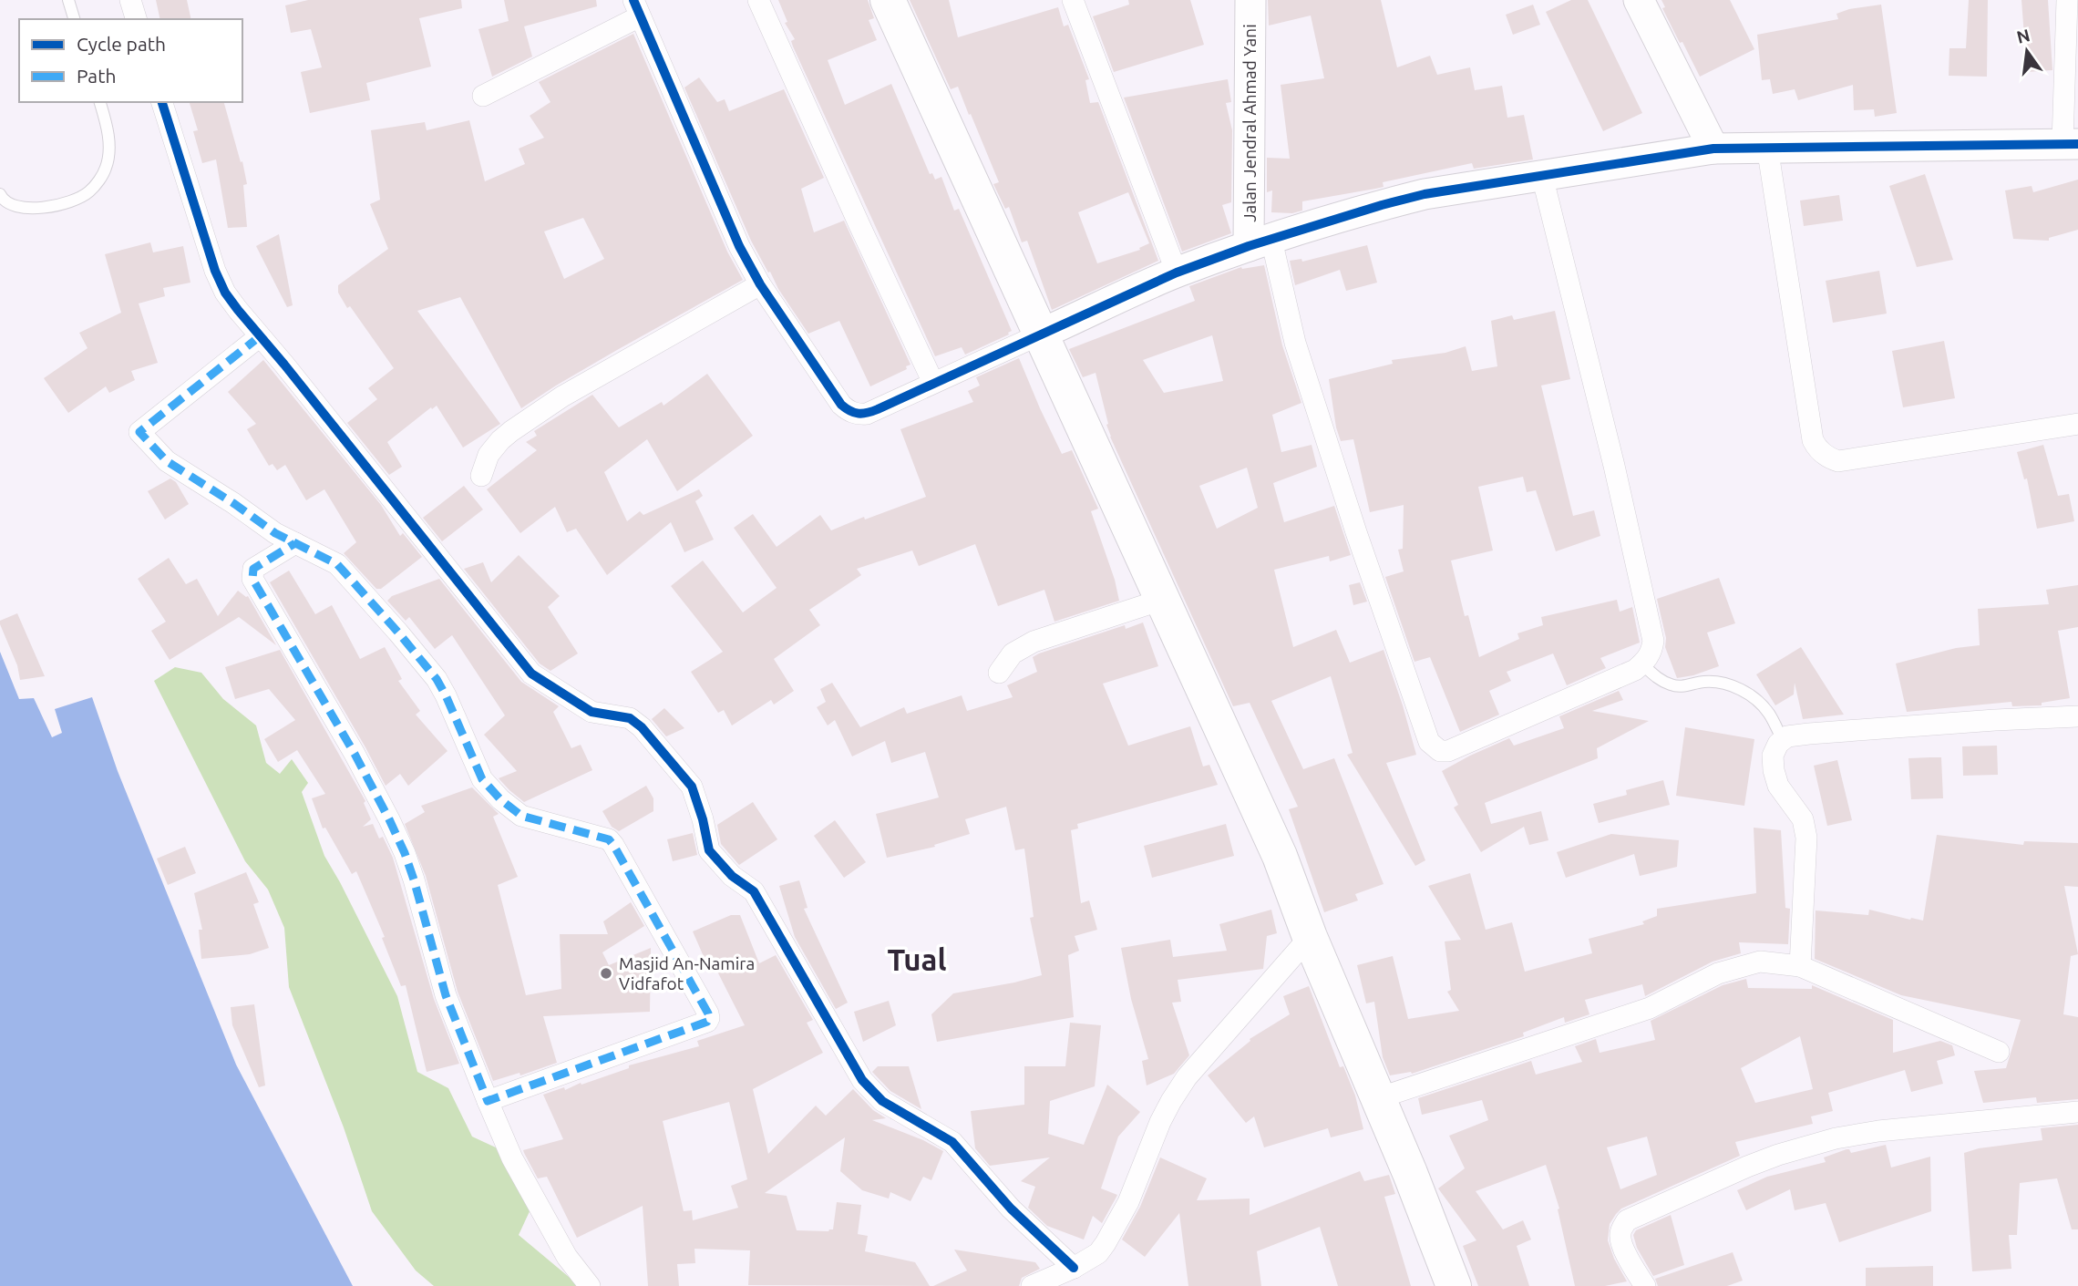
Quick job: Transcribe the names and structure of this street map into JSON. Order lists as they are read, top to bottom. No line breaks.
{"streets":{"street":["Jalan Jendral Ahmad Yani"]},"districts":["Tual"],"places":["Masjid An-Namira Vidfafot"],"legend":["Cycle path","Path"],"north":"top"}
